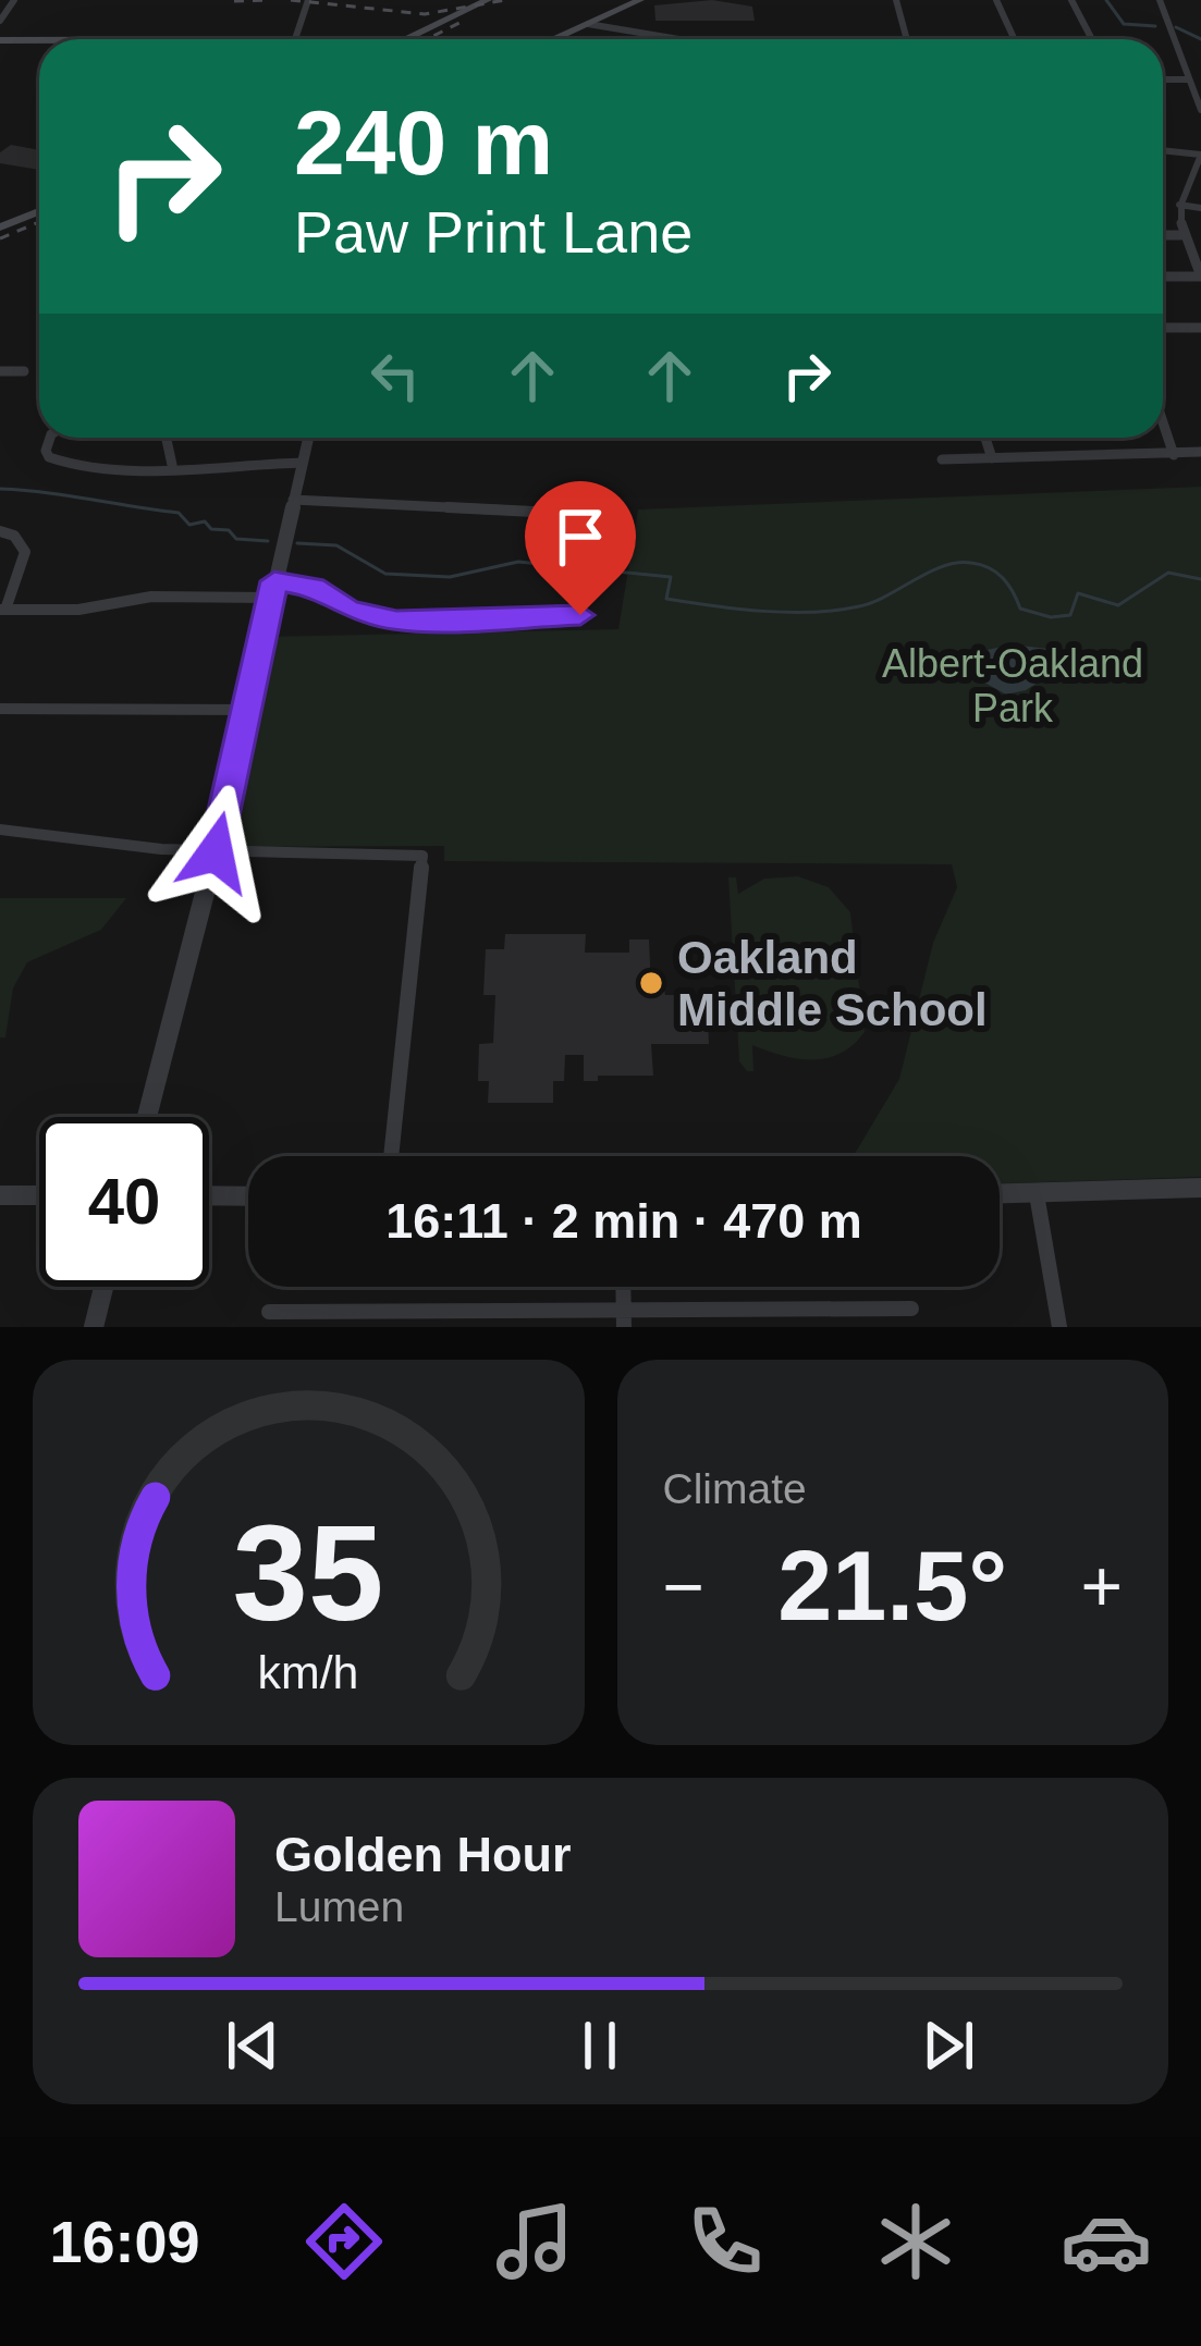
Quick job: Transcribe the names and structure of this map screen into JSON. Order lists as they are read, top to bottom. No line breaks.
{"parks":["Albert-Oakland Park"],"places":["Oakland Middle School"],"page":{"turn":["240 m","Paw Print Lane"],"limit":"40","trip":"16:11 · 2 min · 470 m","tile":"Climate","heat":["−","21.5°","+"],"song":["Golden Hour","Lumen"],"tabs":"16:09","gauge":["35","km/h"]}}
